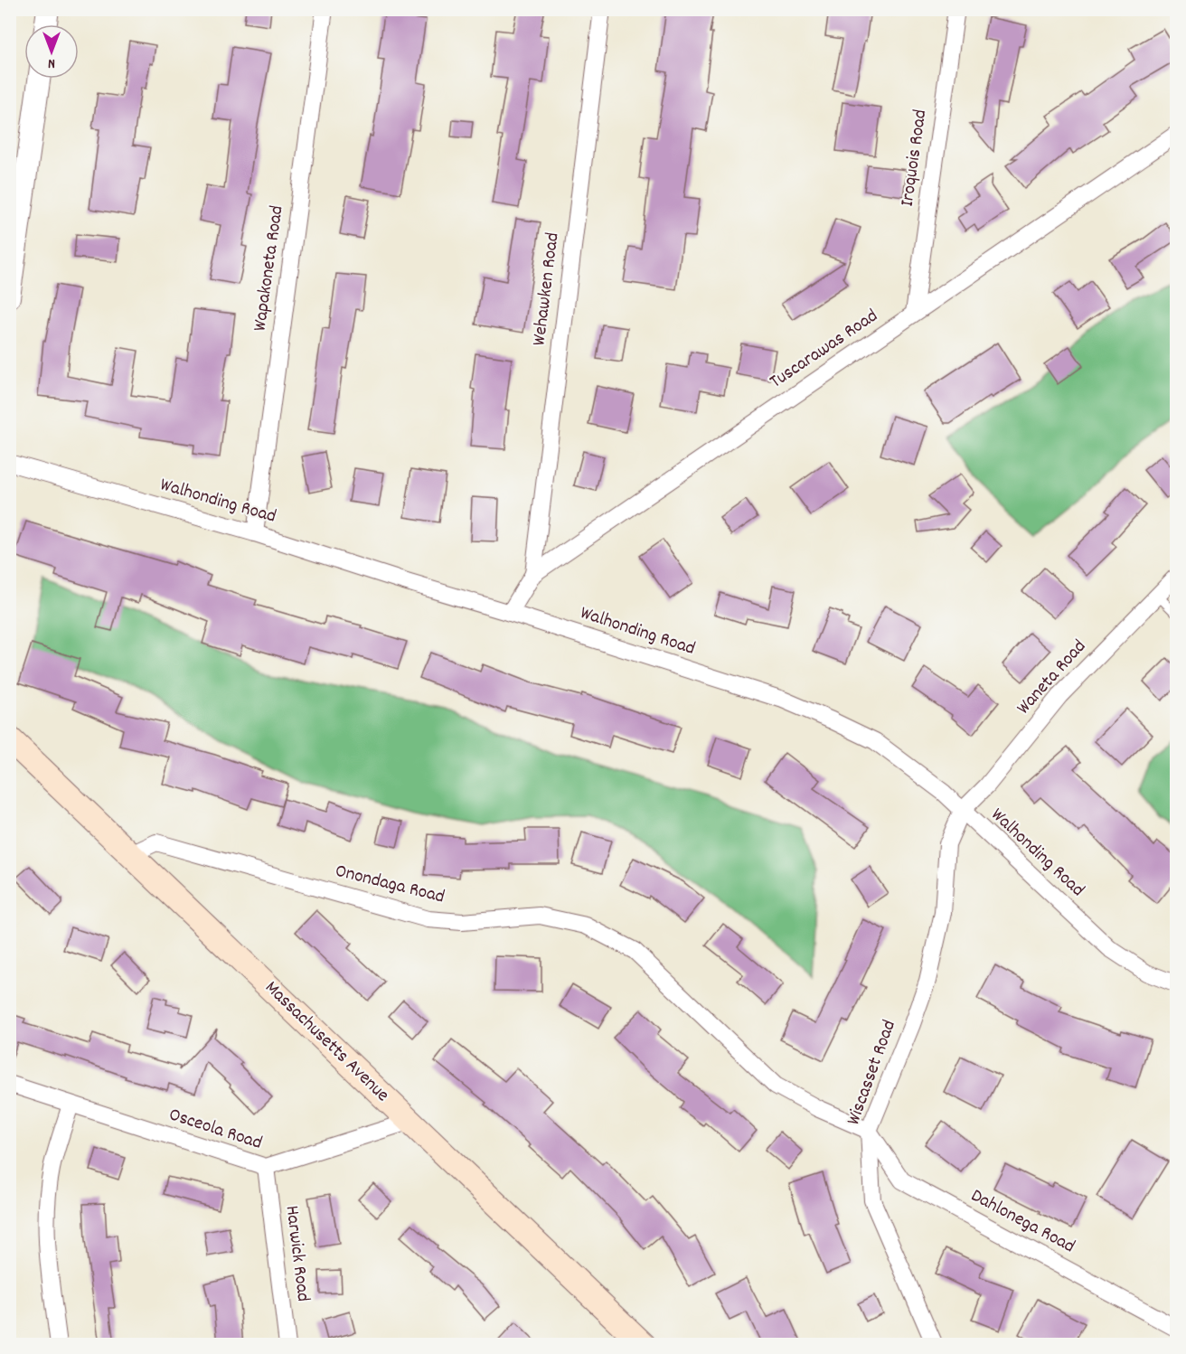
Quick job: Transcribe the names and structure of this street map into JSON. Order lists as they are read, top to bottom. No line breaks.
{"streets":{"main road":["Massachusetts Avenue"],"street":["Iroquois Road","Wapakoneta Road","Wehawken Road","Tuscarawas Road","Walhonding Road","Waneta Road","Onondaga Road","Wiscasset Road","Osceola Road","Dahlonega Road","Harwick Road"]},"crossings":[["Iroquois Road","Tuscarawas Road"],["Wapakoneta Road","Walhonding Road"],["Wehawken Road","Tuscarawas Road"],["Tuscarawas Road","Walhonding Road"],["Walhonding Road","Waneta Road"],["Walhonding Road","Wiscasset Road"],["Waneta Road","Wiscasset Road"],["Onondaga Road","Massachusetts Avenue"],["Onondaga Road","Wiscasset Road"],["Onondaga Road","Dahlonega Road"],["Massachusetts Avenue","Osceola Road"],["Wiscasset Road","Dahlonega Road"],["Osceola Road","Harwick Road"]],"north":"bottom"}
